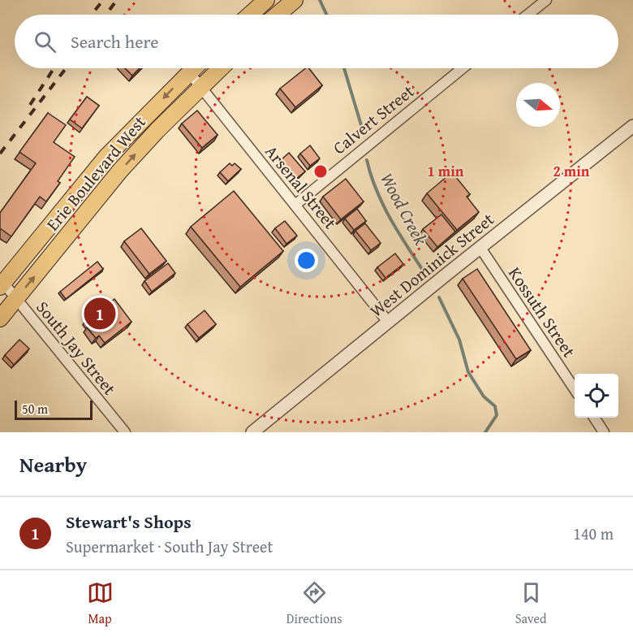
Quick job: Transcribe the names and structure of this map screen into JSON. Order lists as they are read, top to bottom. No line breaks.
{"streets":{"main road":["Erie Boulevard West"],"street":["Calvert Street","Arsenal Street","West Dominick Street","Kossuth Street","South Jay Street"]},"crossings":[["Calvert Street","Arsenal Street"],["Erie Boulevard West","Arsenal Street"],["Erie Boulevard West","South Jay Street"],["Arsenal Street","West Dominick Street"],["West Dominick Street","Kossuth Street"]],"water":["Wood Creek"],"scale_bar":"50 m","north":"right","page":{"search":"Search here","pins":"1","scale":"50 m","heading":"Nearby","list":[{"mark":"1","name":"Stewart's Shops","note":"Supermarket · South Jay Street","value":"140 m"}],"nav":["Map","Directions","Saved"]},"rings":["1 min","2 min"]}
